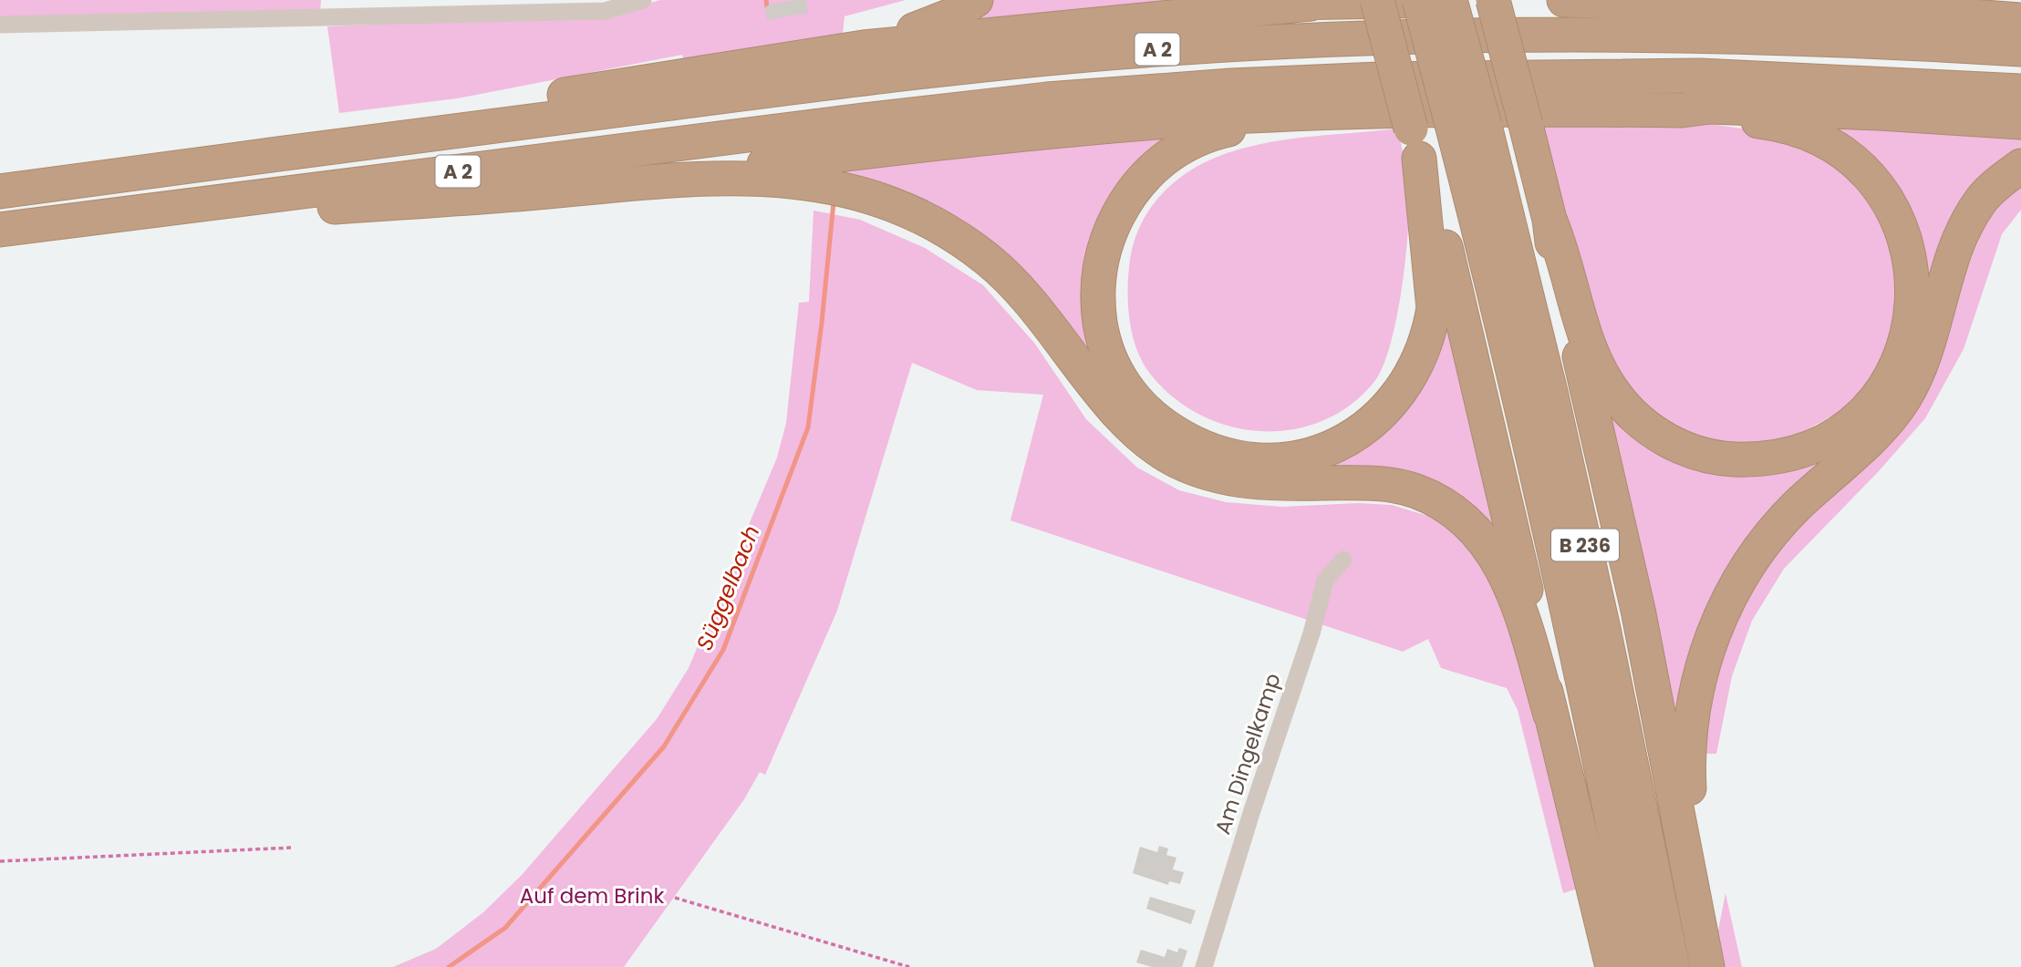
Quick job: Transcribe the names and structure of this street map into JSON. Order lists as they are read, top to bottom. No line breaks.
{"streets":{"highway":["A 2","B 236"],"street":["Am Dingelkamp"]},"water":["Süggelbach"],"parks":["Auf dem Brink"]}
